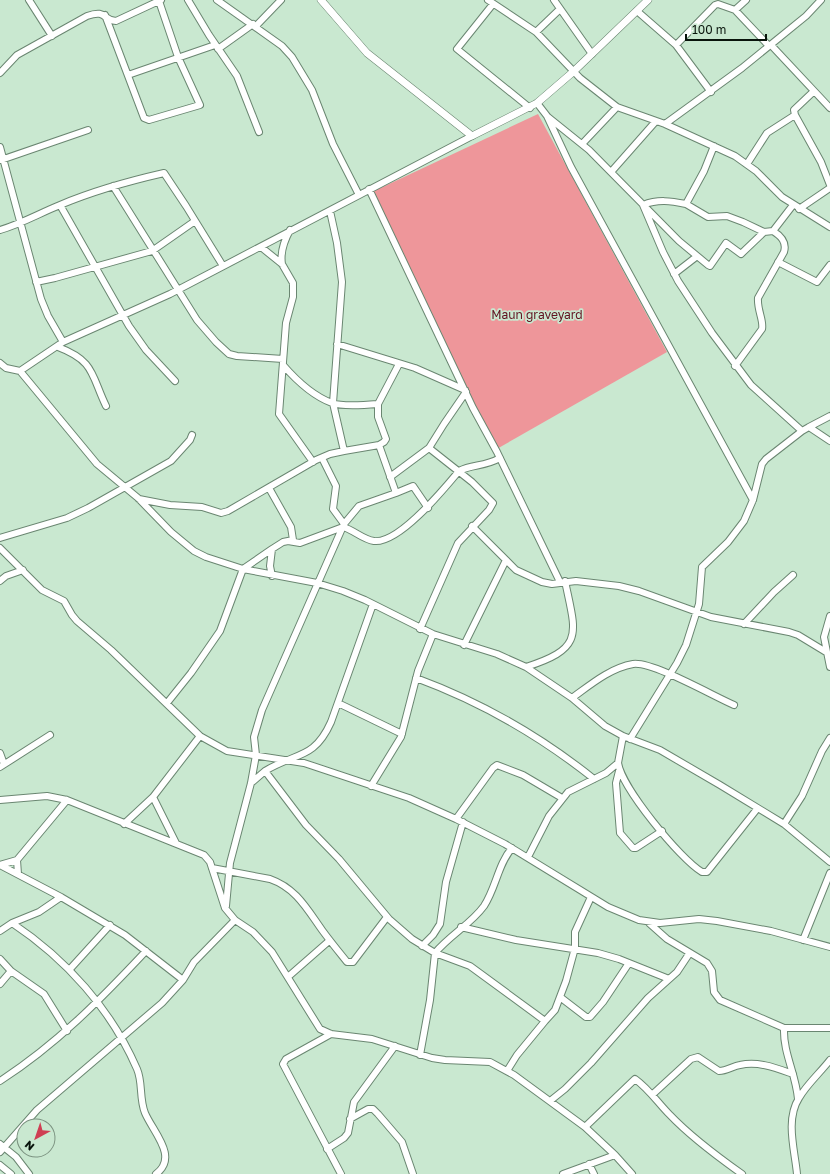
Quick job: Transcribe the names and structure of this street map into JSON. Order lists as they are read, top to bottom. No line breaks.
{"parks":["Maun graveyard"],"scale_bar":"100 m","north":"bottom left"}
